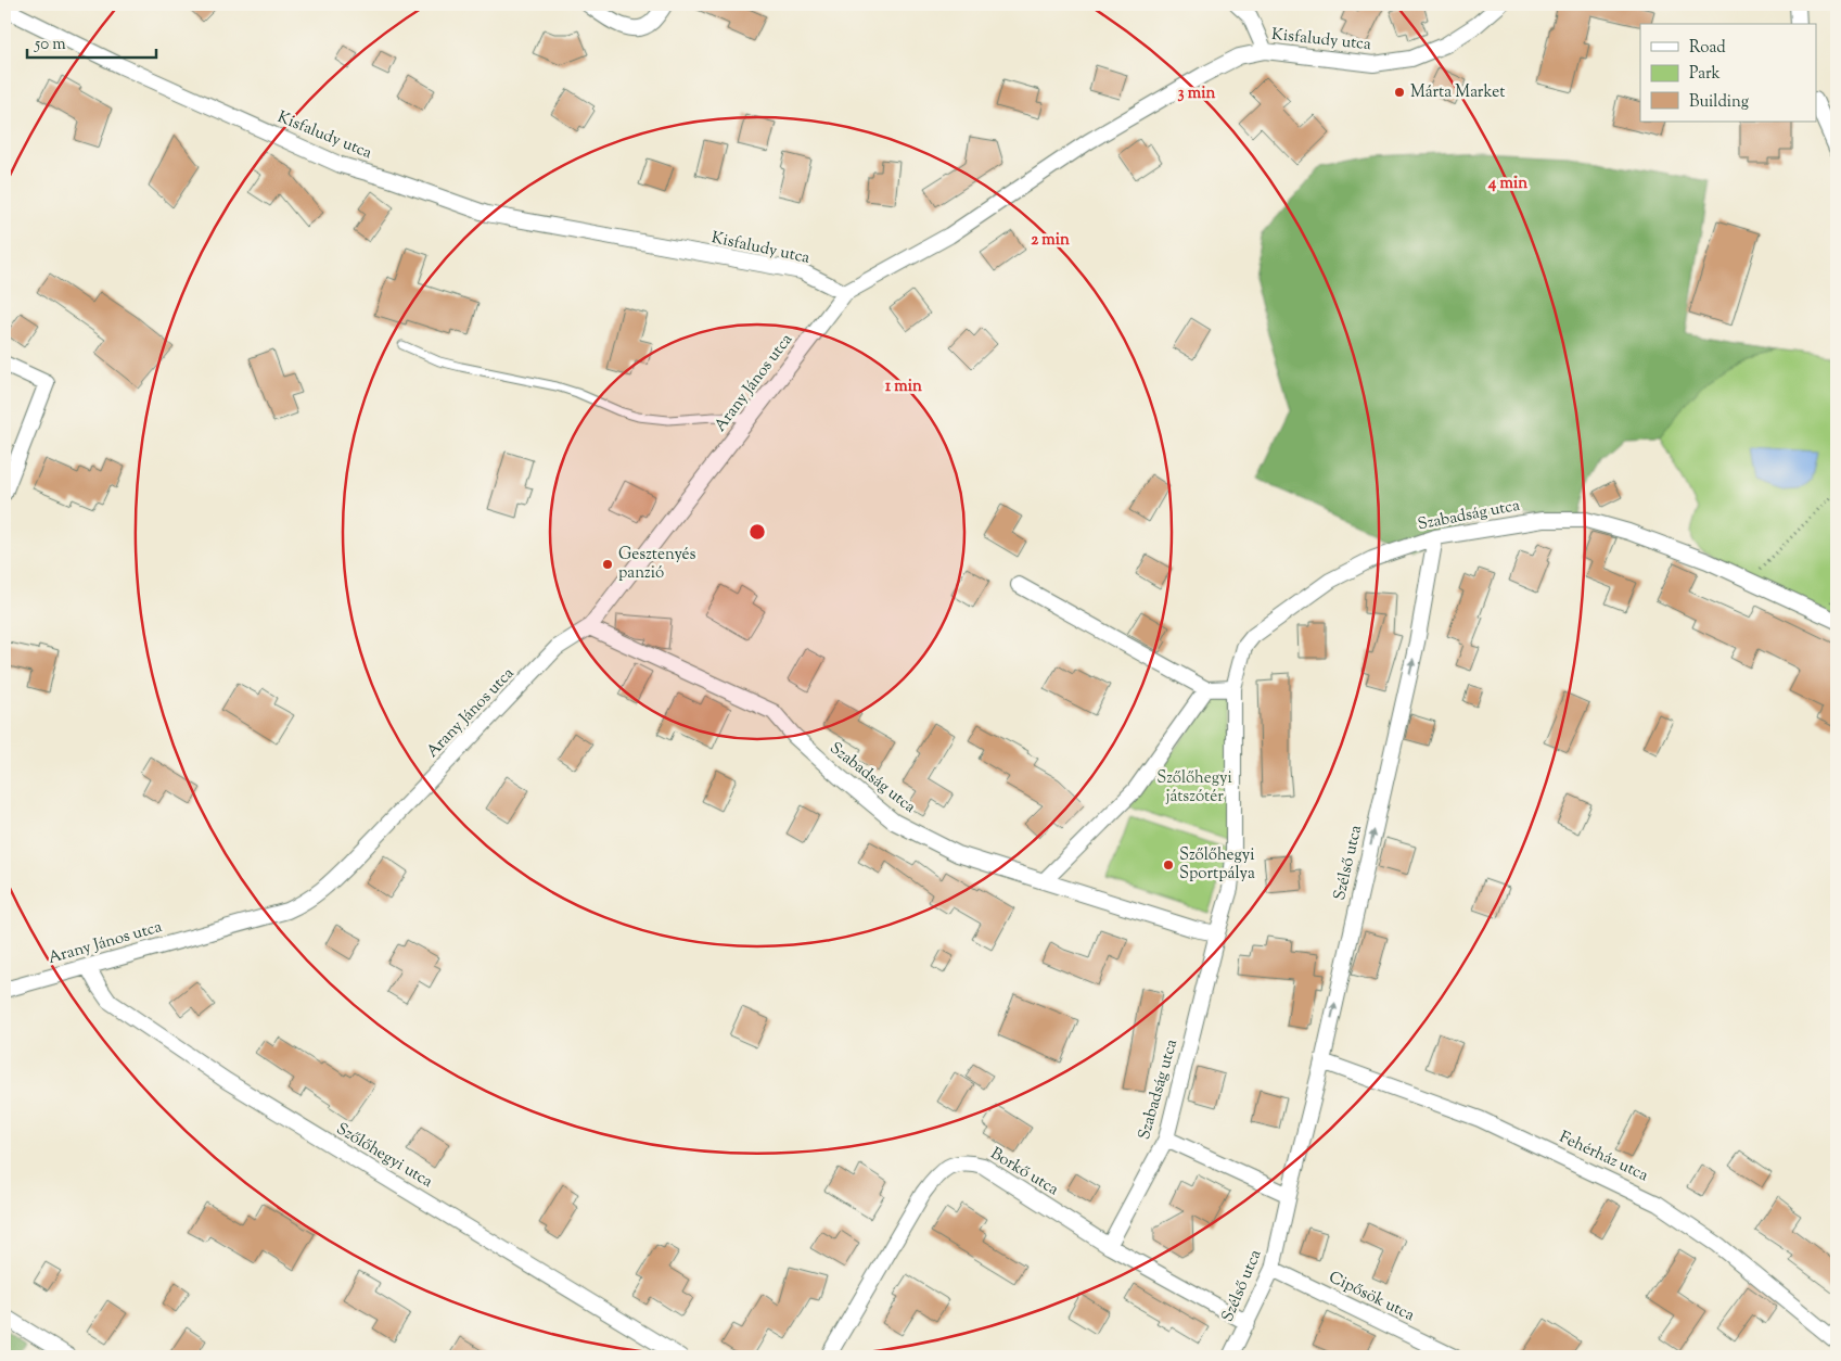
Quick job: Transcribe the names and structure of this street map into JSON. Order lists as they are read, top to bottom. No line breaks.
{"streets":{"street":["Kisfaludy utca","Arany János utca","Szabadság utca","Szélső utca","Szőlőhegyi utca","Fehérház utca","Borkő utca","Cipősök utca"]},"crossings":[["Kisfaludy utca","Arany János utca"],["Arany János utca","Szabadság utca"],["Arany János utca","Szőlőhegyi utca"],["Szabadság utca","Szélső utca"],["Szabadság utca","Borkő utca"],["Szélső utca","Fehérház utca"],["Szélső utca","Borkő utca"],["Szélső utca","Cipősök utca"]],"one_way":["Szélső utca"],"parks":["Szőlőhegyi játszótér"],"places":["Márta Market","Gesztenyés panzió","Szőlőhegyi Sportpálya"],"legend":["Road","Park","Building"],"scale_bar":"50 m","rings":["3 min","4 min","2 min","1 min"]}
